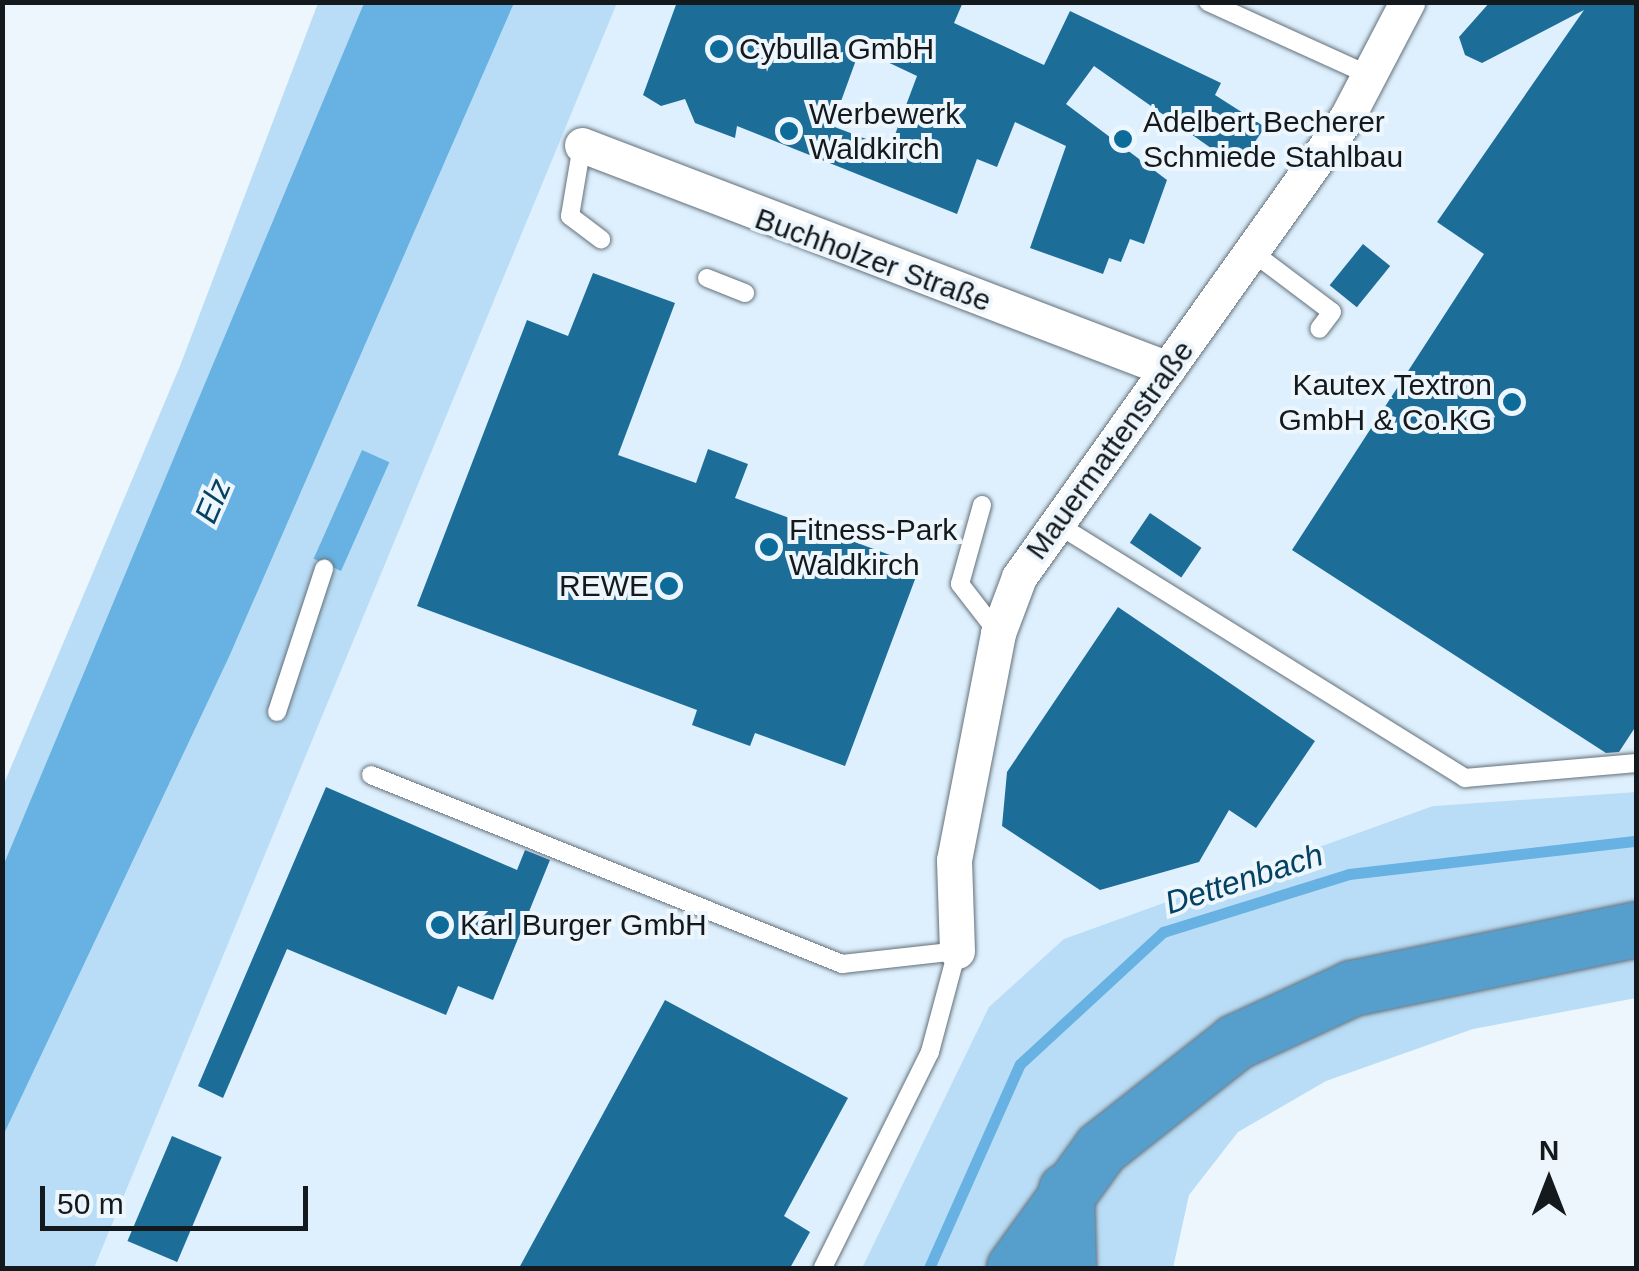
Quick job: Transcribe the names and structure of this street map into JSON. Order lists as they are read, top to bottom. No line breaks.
{"streets":{"street":["Buchholzer Straße","Mauermattenstraße"]},"crossings":[["Buchholzer Straße","Mauermattenstraße"]],"water":["Elz","Dettenbach"],"places":["Cybulla GmbH","Werbewerk Waldkirch","Adelbert Becherer Schmiede Stahlbau","Kautex Textron GmbH & Co.KG","Fitness-Park Waldkirch","REWE","Karl Burger GmbH"],"scale_bar":"50 m","north":"top"}
